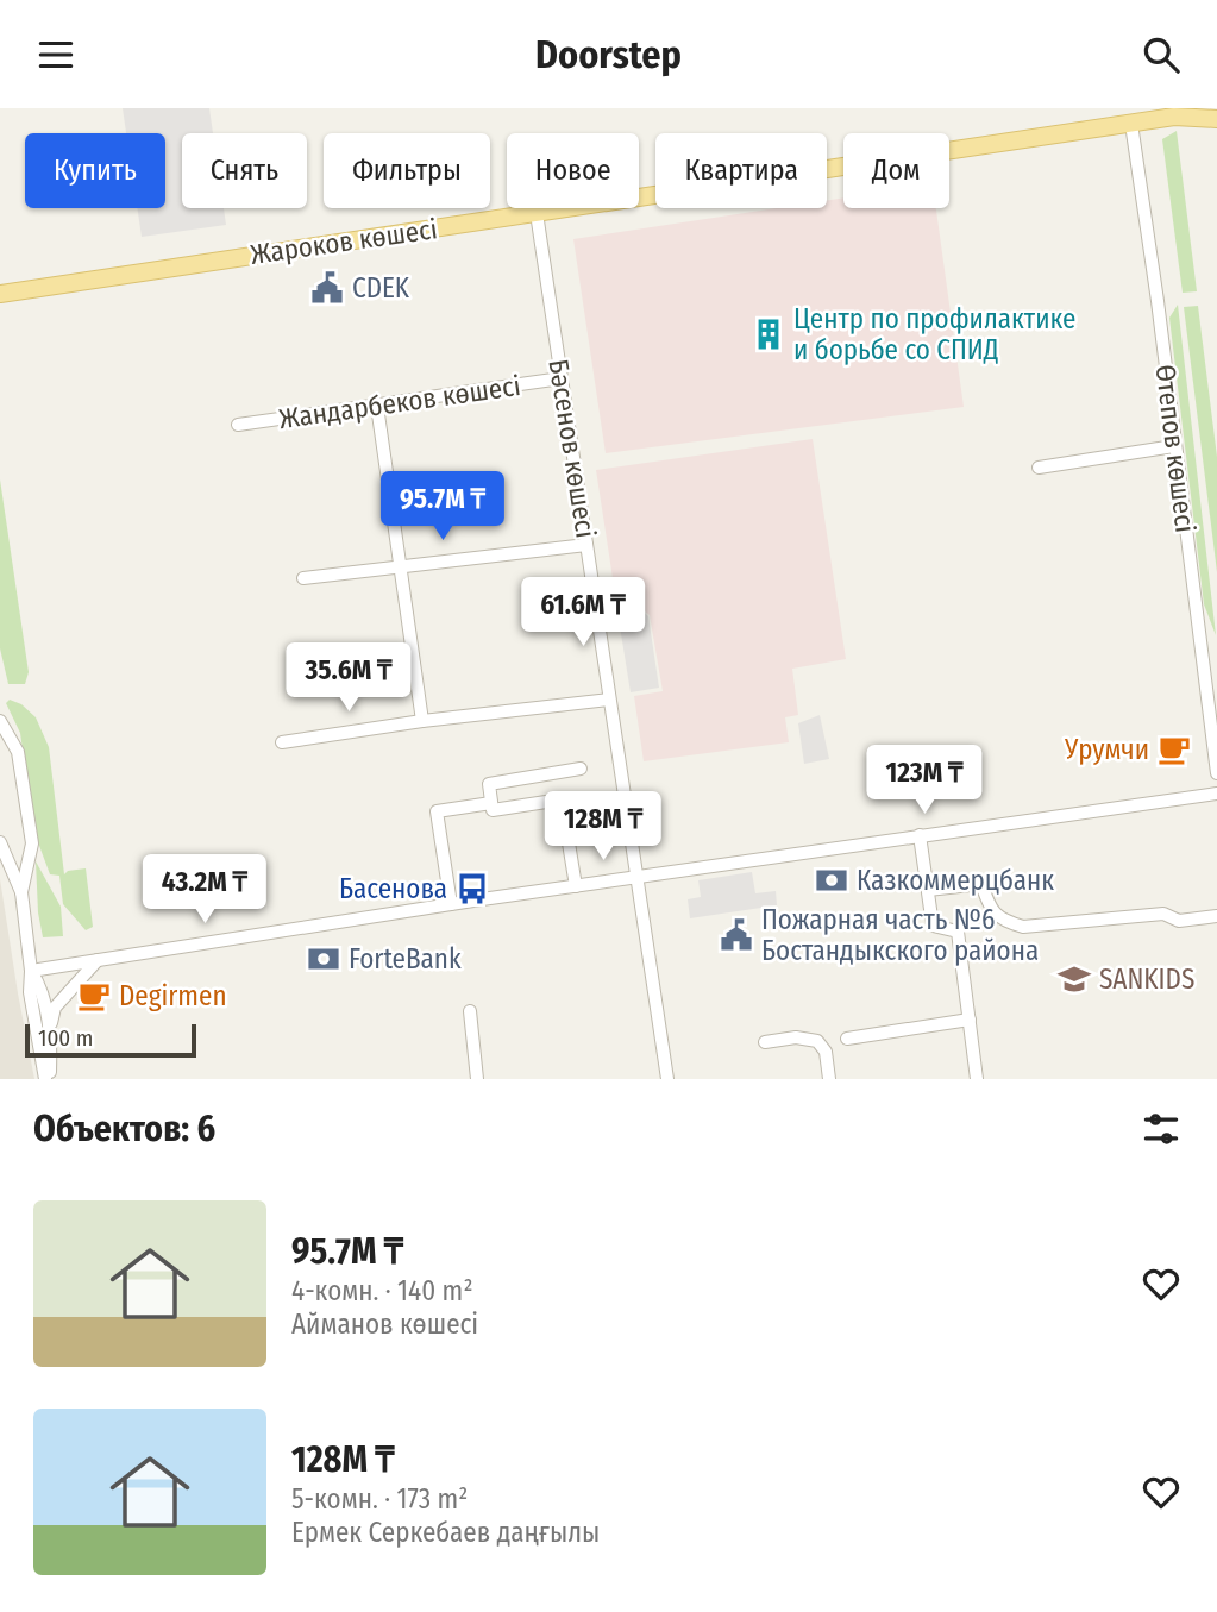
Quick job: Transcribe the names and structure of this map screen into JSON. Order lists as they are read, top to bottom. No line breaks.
{"streets":{"main road":["Жароков көшесі"],"street":["Жандарбеков көшесі","Бәсенов көшесі","Өтепов көшесі"]},"crossings":[["Жароков көшесі","Бәсенов көшесі"],["Жароков көшесі","Өтепов көшесі"],["Жандарбеков көшесі","Бәсенов көшесі"]],"places":{"public building":["CDEK","Пожарная часть №6 Бостандыкского района"],"building":["Центр по профилактике и борьбе со СПИД"],"cafe":["Урумчи","Degirmen"],"bank":["Казкоммерцбанк","ForteBank"],"bus stop":["Басенова"],"school or university":["SANKIDS"]},"scale_bar":"100 m","page":{"header":"Doorstep","chip":["Купить","Снять","Фильтры","Новое","Квартира","Дом"],"price":["95.7M ₸","61.6M ₸","35.6M ₸","123M ₸","128M ₸","43.2M ₸"],"scale":"100 m","heading":"Объектов: 6","list":[{"name":"95.7M ₸","note":"4-комн. · 140 m² · Айманов көшесі"},{"name":"128M ₸","note":"5-комн. · 173 m² · Ермек Серкебаев даңғылы"}]}}
